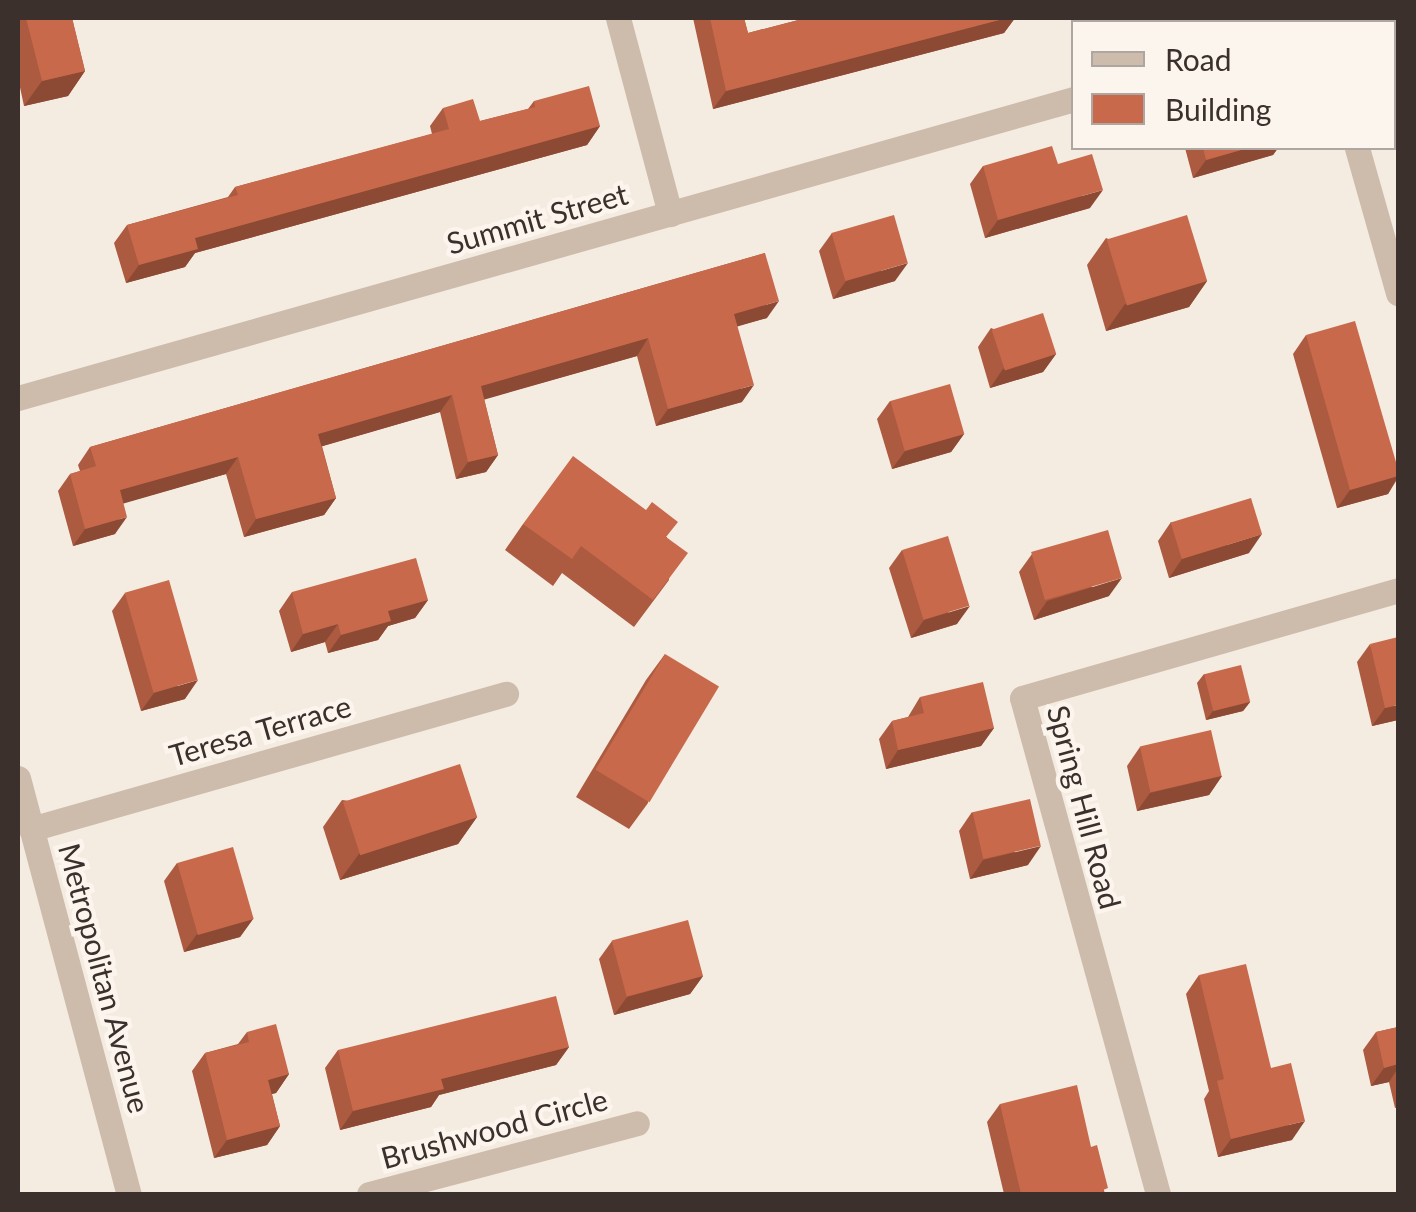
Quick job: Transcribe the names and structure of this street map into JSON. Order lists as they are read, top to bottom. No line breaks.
{"streets":{"street":["Summit Street","Teresa Terrace","Spring Hill Road","Metropolitan Avenue","Brushwood Circle"]},"crossings":[["Teresa Terrace","Metropolitan Avenue"]],"legend":["Road","Building"]}
